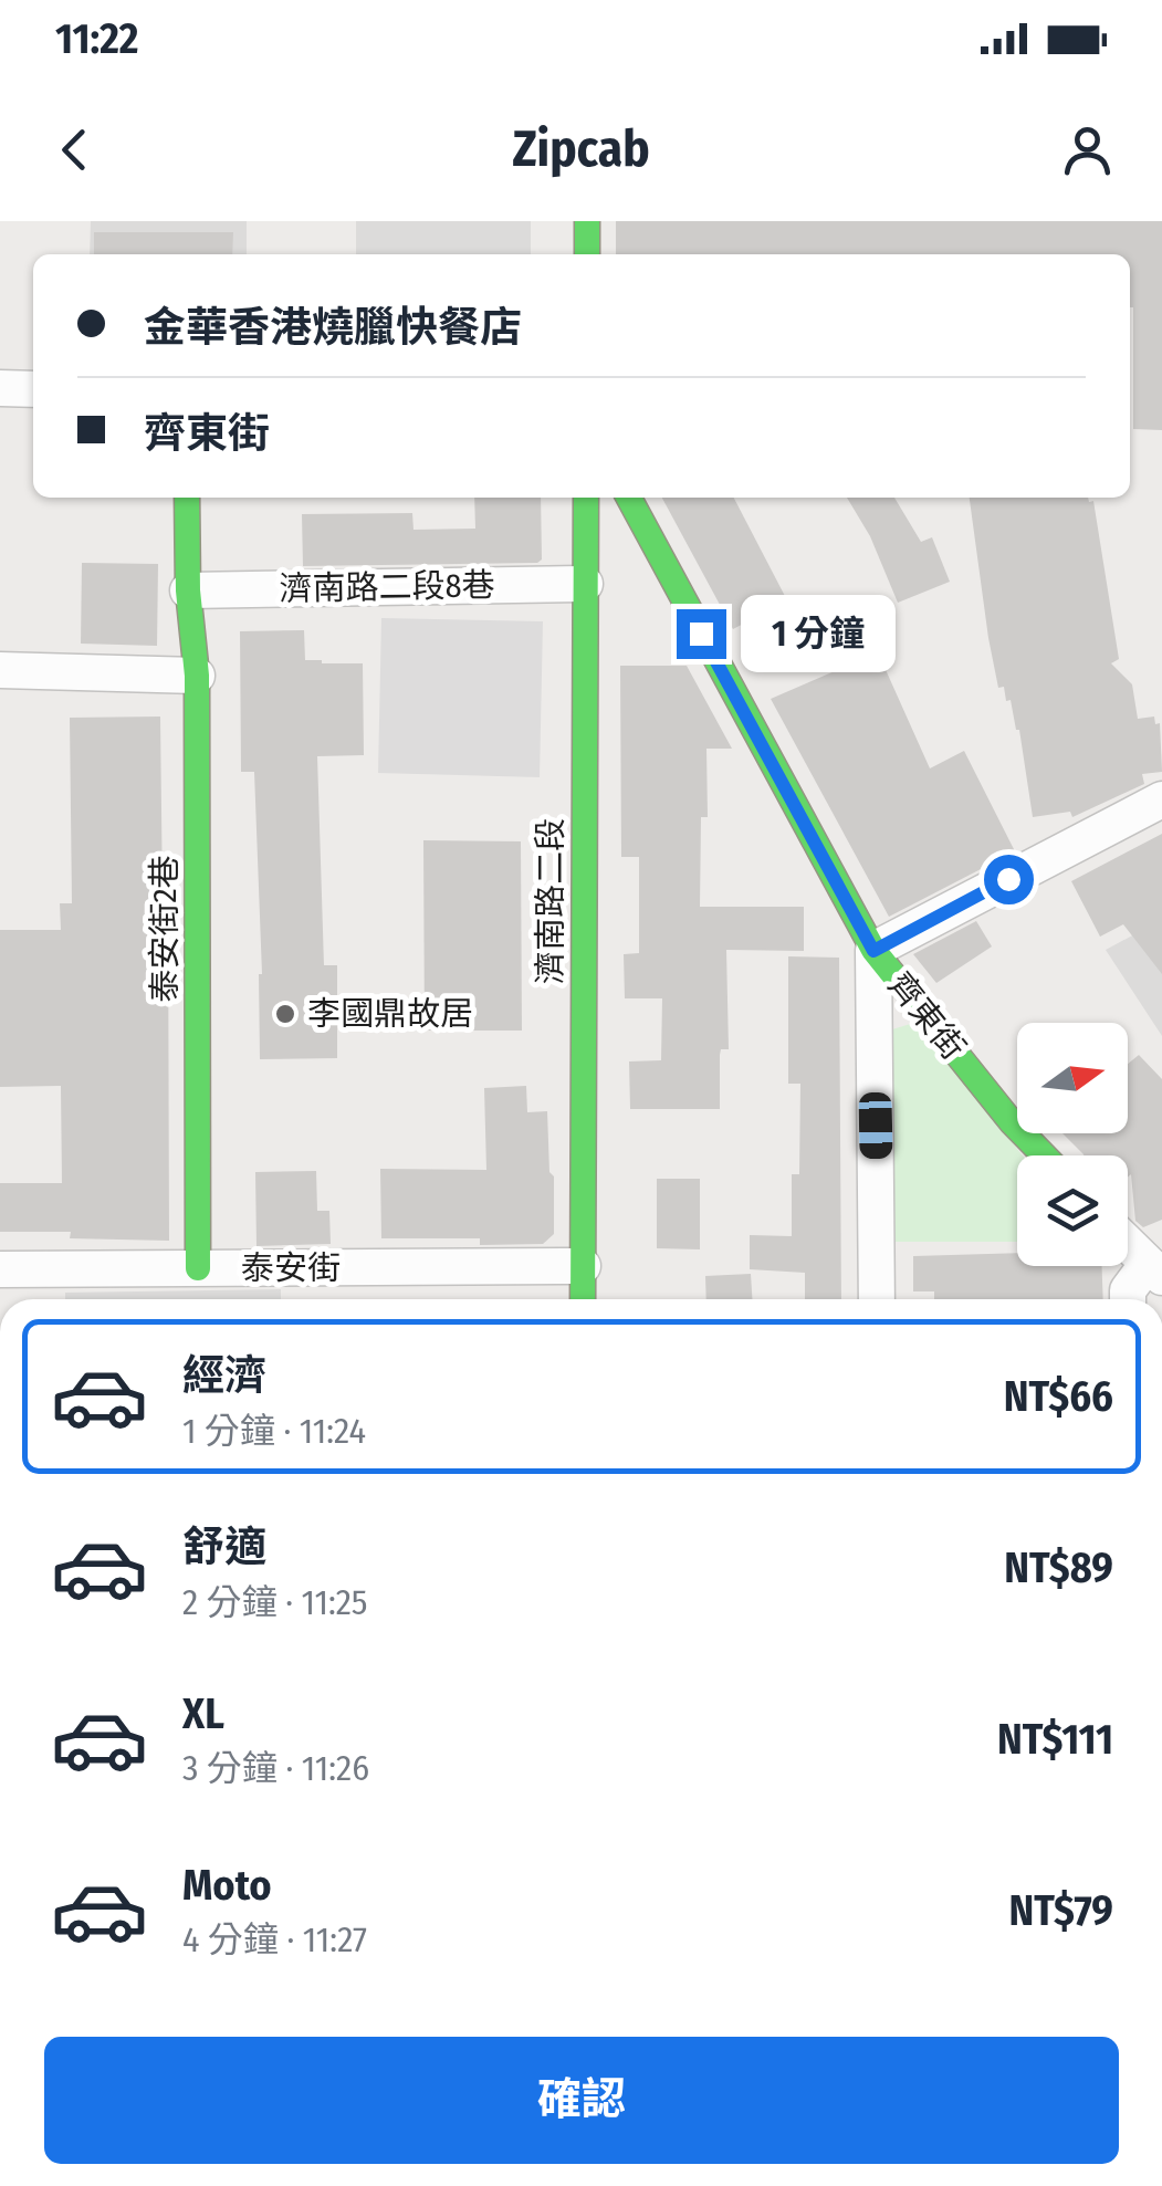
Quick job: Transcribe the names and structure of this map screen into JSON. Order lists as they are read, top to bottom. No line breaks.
{"streets":{"main road":["濟南路二段","泰安街2巷","齊東街"],"street":["濟南路二段8巷","泰安街"]},"crossings":[["濟南路二段8巷","濟南路二段"],["濟南路二段8巷","泰安街2巷"],["濟南路二段","泰安街"],["泰安街2巷","泰安街"]],"places":["李國鼎故居"],"north":"right","page":{"status":"11:22","header":"Zipcab","banner":["金華香港燒臘快餐店","齊東街"],"bubble":"1 分鐘","list":[{"name":"經濟","note":"1 分鐘 · 11:24","value":"NT$66"},{"name":"舒適","note":"2 分鐘 · 11:25","value":"NT$89"},{"name":"XL","note":"3 分鐘 · 11:26","value":"NT$111"},{"name":"Moto","note":"4 分鐘 · 11:27","value":"NT$79"}],"buttons":"確認"}}
